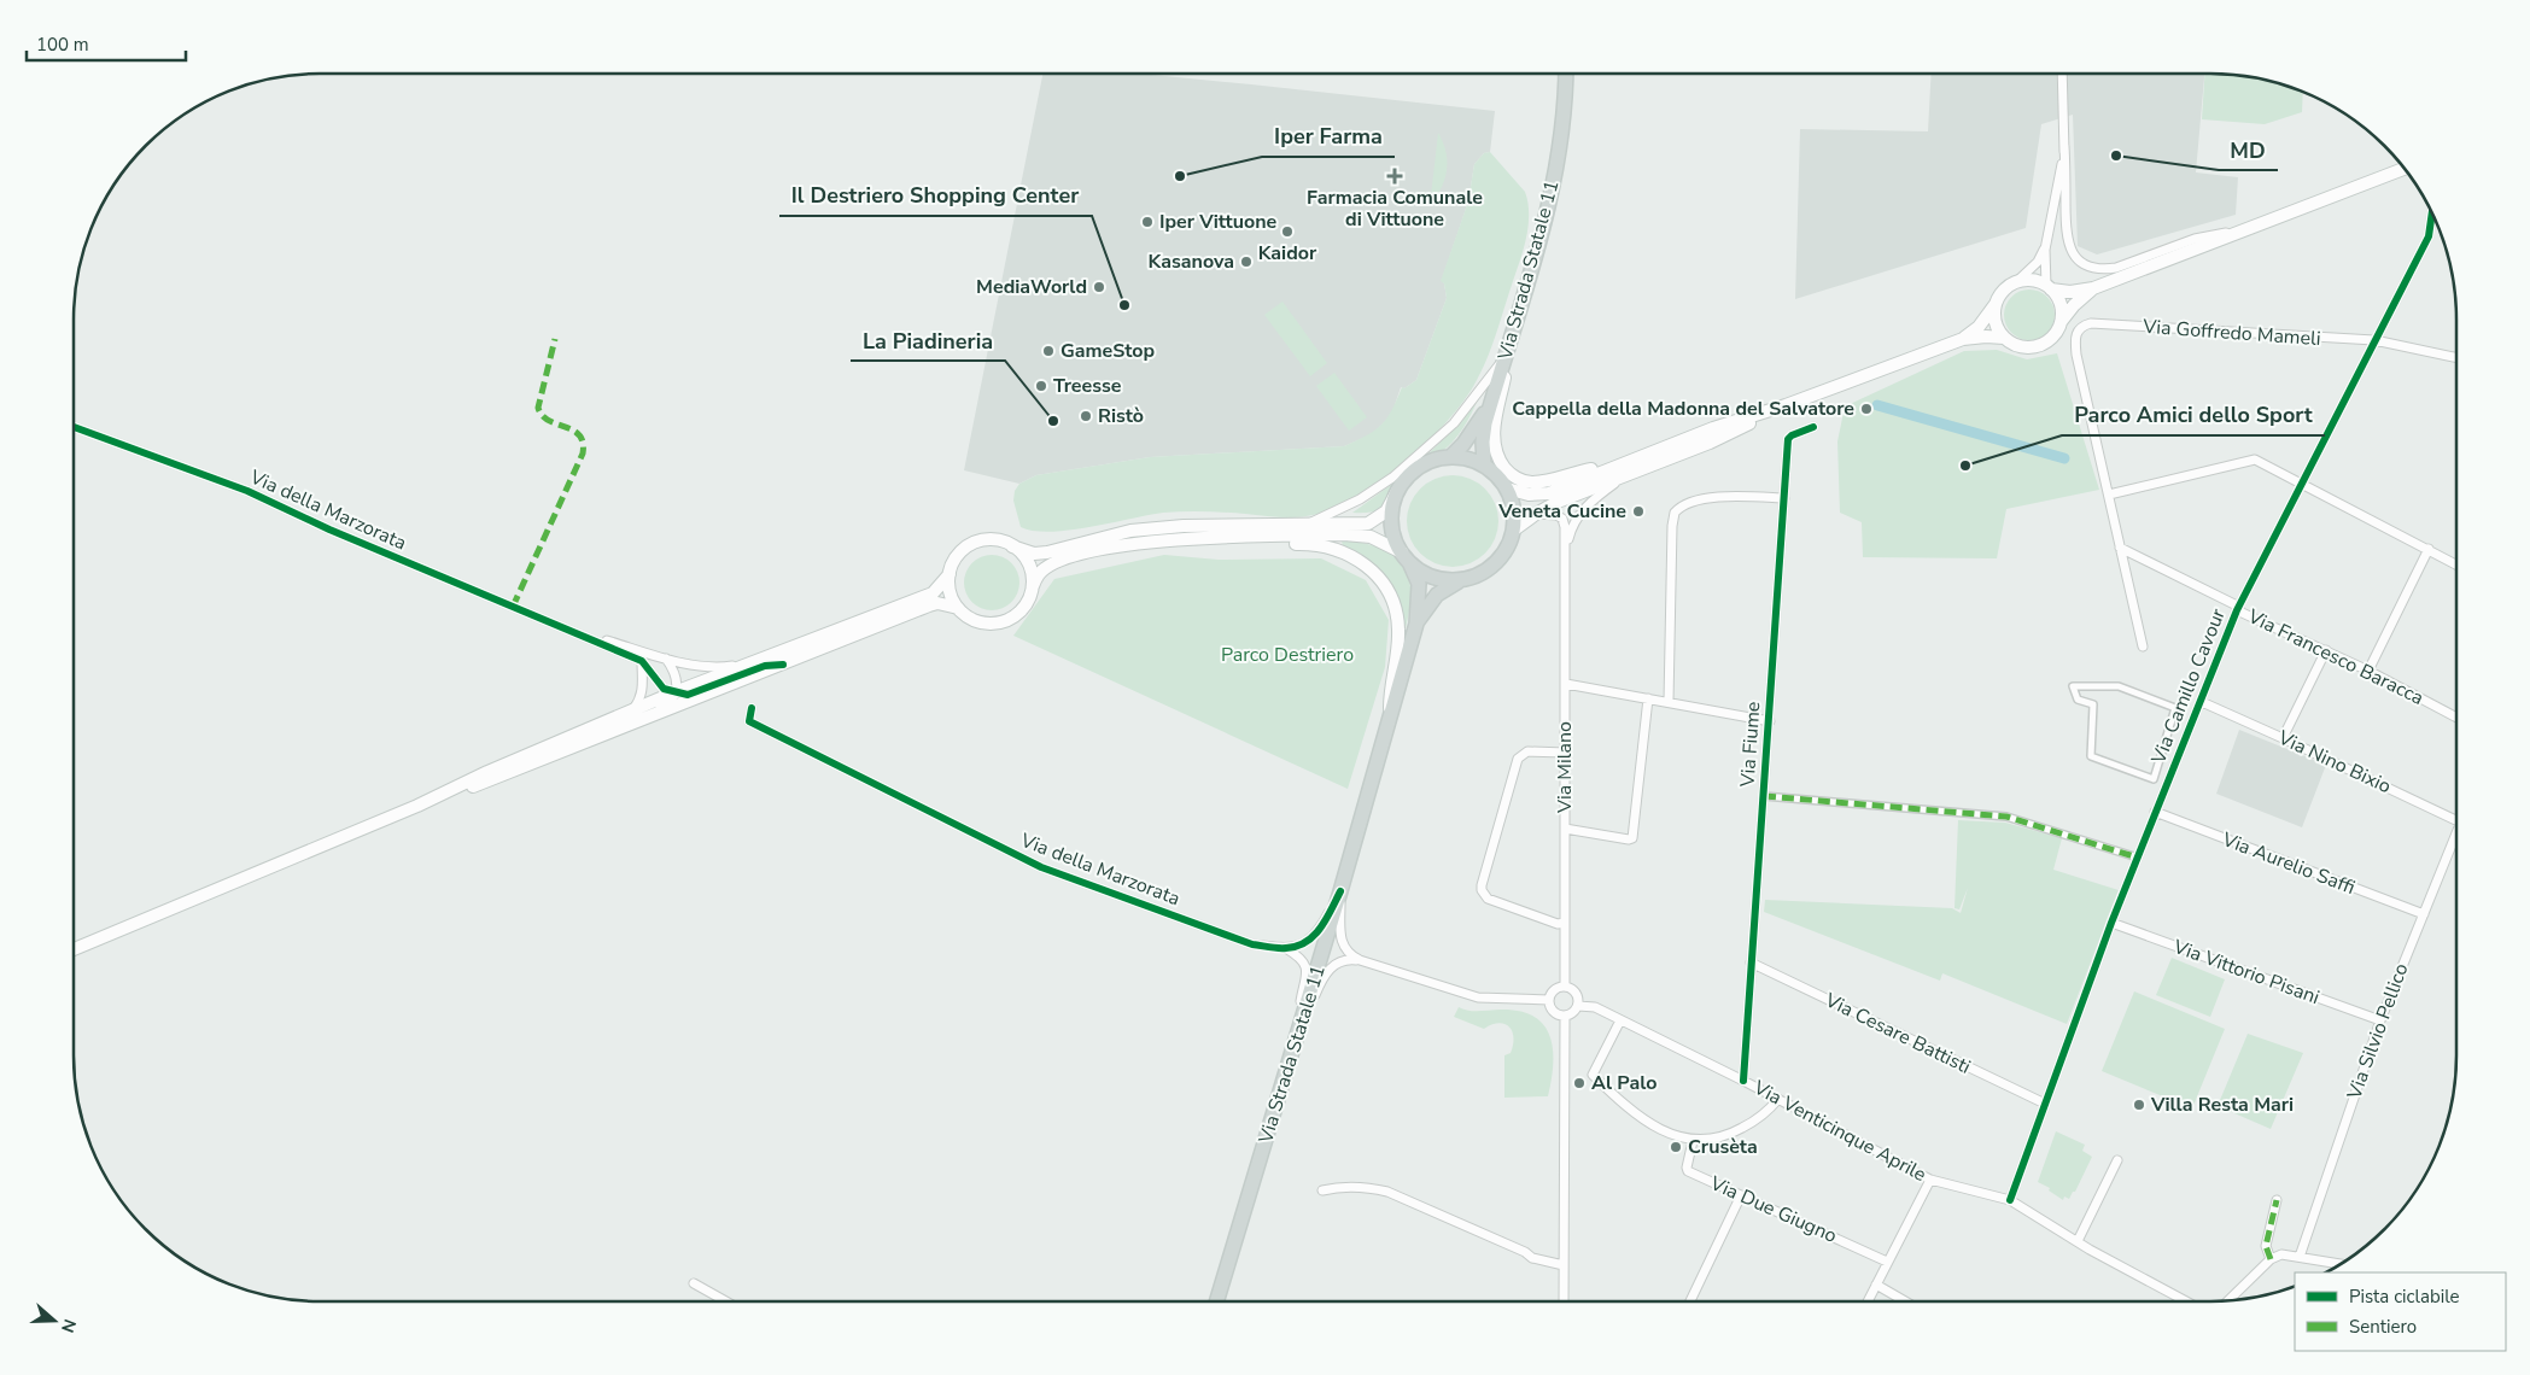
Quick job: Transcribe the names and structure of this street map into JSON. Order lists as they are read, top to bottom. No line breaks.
{"streets":{"main road":["Via Strada Statale 11"],"street":["Via Goffredo Mameli","Via della Marzorata","Via Francesco Baracca","Via Camillo Cavour","Via Fiume","Via Nino Bixio","Via Milano","Via Aurelio Saffi","Via Vittorio Pisani","Via Silvio Pellico","Via Cesare Battisti","Via Venticinque Aprile","Via Due Giugno"]},"crossings":[["Via Strada Statale 11","Via della Marzorata"],["Via Goffredo Mameli","Via Camillo Cavour"],["Via Francesco Baracca","Via Camillo Cavour"],["Via Camillo Cavour","Via Nino Bixio"],["Via Camillo Cavour","Via Aurelio Saffi"],["Via Camillo Cavour","Via Vittorio Pisani"],["Via Camillo Cavour","Via Cesare Battisti"],["Via Camillo Cavour","Via Venticinque Aprile"],["Via Fiume","Via Cesare Battisti"],["Via Fiume","Via Venticinque Aprile"],["Via Milano","Via Venticinque Aprile"],["Via Aurelio Saffi","Via Silvio Pellico"],["Via Vittorio Pisani","Via Silvio Pellico"]],"parks":["Parco Destriero"],"places":{"other":["MD","Iper Farma","Iper Vittuone","Kaidor","Kasanova","MediaWorld","Il Destriero Shopping Center","GameStop","Treesse","Cappella della Madonna del Salvatore","Ristò","La Piadineria","Parco Amici dello Sport","Veneta Cucine","Al Palo","Villa Resta Mari","Crusèta"],"health":["Farmacia Comunale di Vittuone"]},"legend":["Pista ciclabile","Sentiero"],"scale_bar":"100 m","north":"right"}
